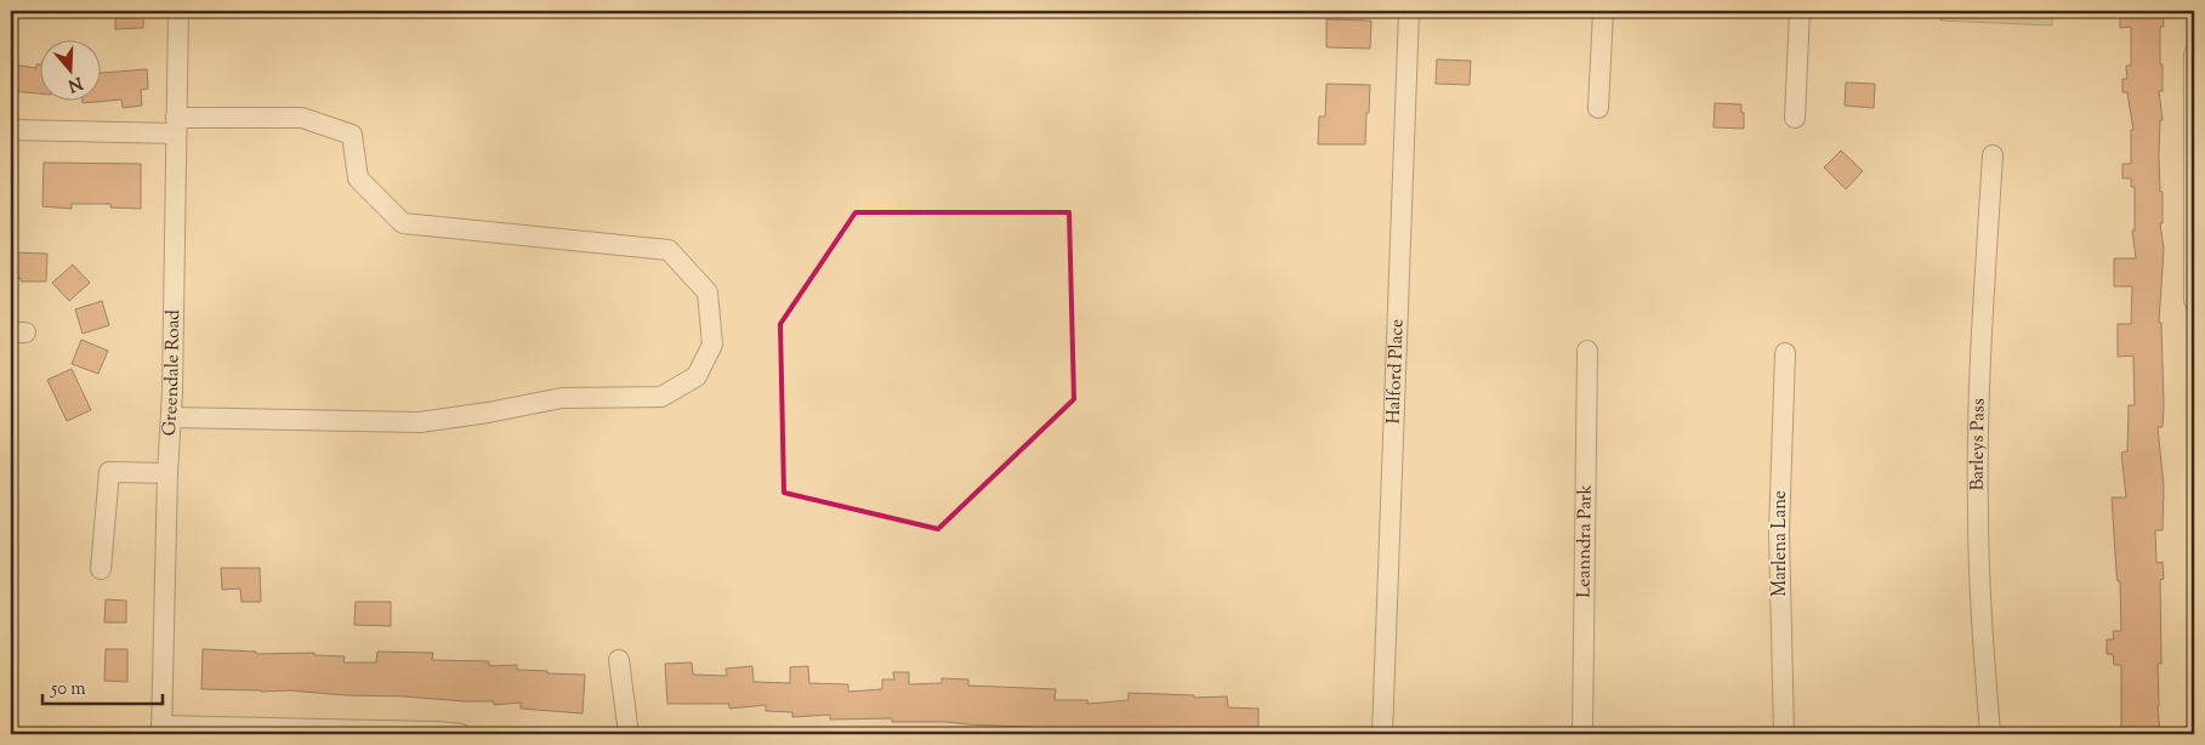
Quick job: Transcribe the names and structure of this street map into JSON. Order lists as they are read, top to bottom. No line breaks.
{"streets":{"street":["Greendale Road","Halford Place","Barleys Pass","Leanndra Park","Marlena Lane"]},"scale_bar":"50 m","north":"bottom"}
